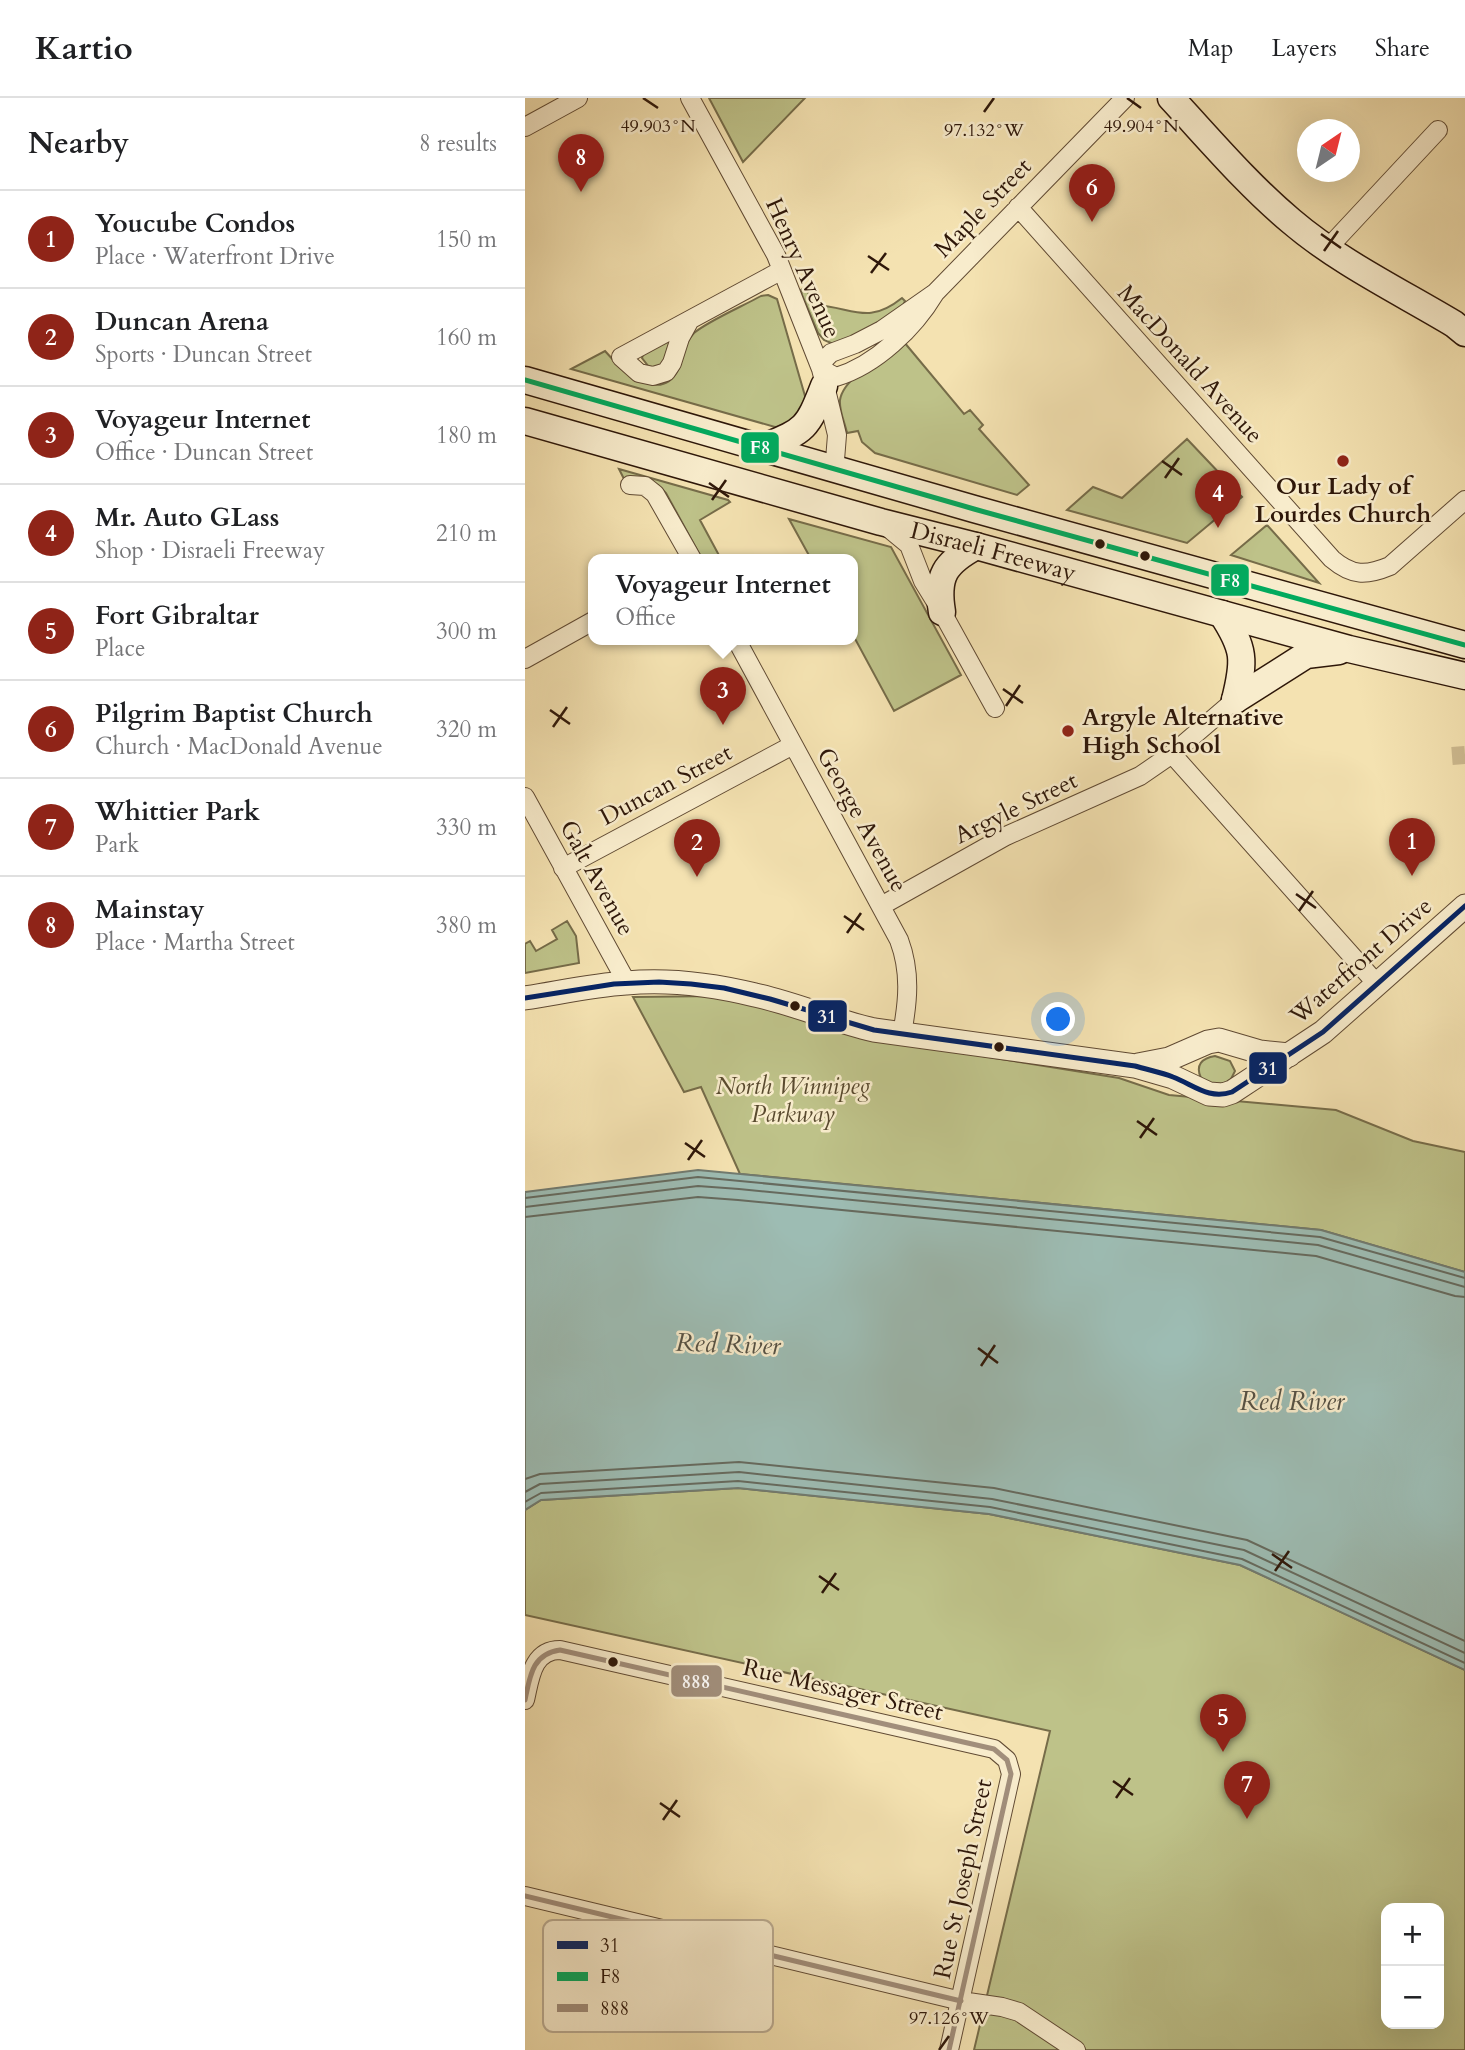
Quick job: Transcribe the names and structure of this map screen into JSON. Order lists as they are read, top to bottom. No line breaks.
{"streets":{"main road":["Disraeli Freeway"],"street":["Maple Street","Henry Avenue","MacDonald Avenue","Duncan Street","Argyle Street","George Avenue","Galt Avenue","Waterfront Drive","Rue Messager Street","Rue St Joseph Street"]},"crossings":[["Maple Street","Henry Avenue"],["Maple Street","MacDonald Avenue"],["Henry Avenue","Disraeli Freeway"],["Duncan Street","George Avenue"],["Duncan Street","Galt Avenue"],["Argyle Street","George Avenue"],["George Avenue","Waterfront Drive"],["Galt Avenue","Waterfront Drive"],["Rue Messager Street","Rue St Joseph Street"]],"water":["Red River"],"parks":["North Winnipeg Parkway"],"places":["Our Lady of Lourdes Church","Argyle Alternative High School"],"lines":["transit line F8","transit line 31","transit line 888"],"legend":["31","F8","888"],"north":"top right","page":{"header":"Kartio","nav":["Map","Layers","Share"],"heading":["Nearby","8 results"],"pins":["8","6","4","3","1","2","5","7"],"list":[{"mark":"1","name":"Youcube Condos","note":"Place · Waterfront Drive","value":"150 m"},{"mark":"2","name":"Duncan Arena","note":"Sports · Duncan Street","value":"160 m"},{"mark":"3","name":"Voyageur Internet","note":"Office · Duncan Street","value":"180 m"},{"mark":"4","name":"Mr. Auto GLass","note":"Shop · Disraeli Freeway","value":"210 m"},{"mark":"5","name":"Fort Gibraltar","note":"Place","value":"300 m"},{"mark":"6","name":"Pilgrim Baptist Church","note":"Church · MacDonald Avenue","value":"320 m"},{"mark":"7","name":"Whittier Park","note":"Park","value":"330 m"},{"mark":"8","name":"Mainstay","note":"Place · Martha Street","value":"380 m"}],"popup":["Voyageur Internet","Office"],"map_buttons":["+","−"]},"coordinates":["49.903°N","49.904°N","97.132°W","97.126°W"]}
